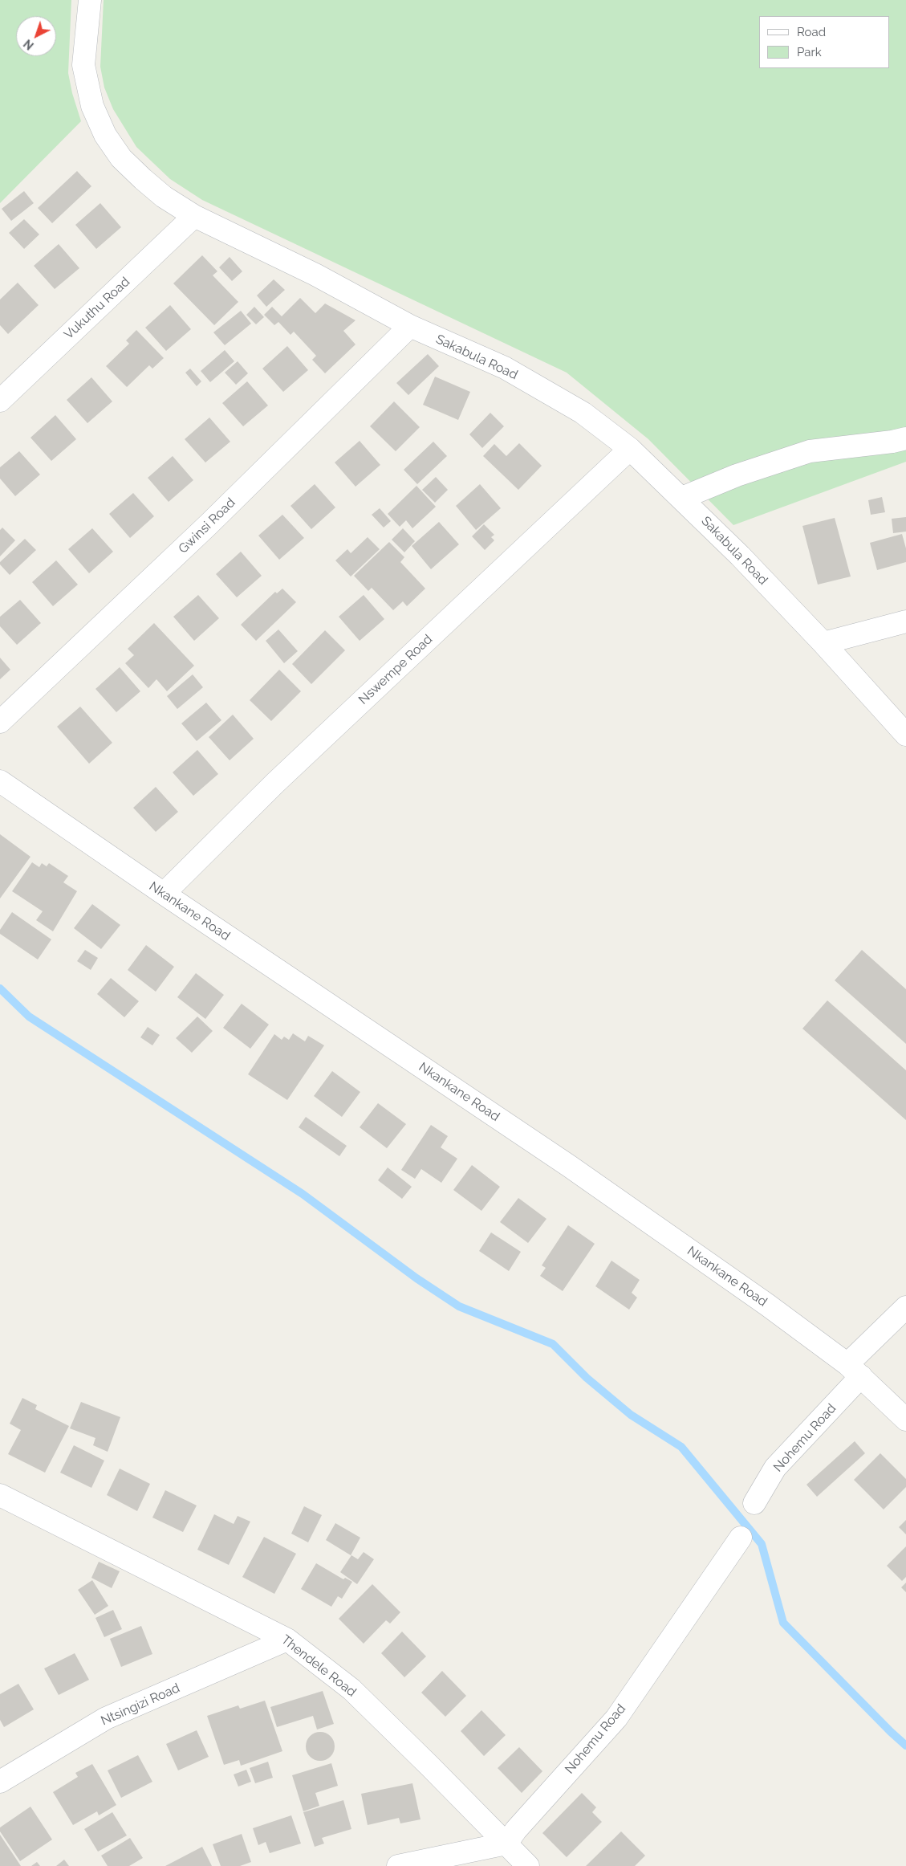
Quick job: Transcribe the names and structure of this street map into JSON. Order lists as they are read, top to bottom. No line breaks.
{"streets":{"street":["Vukuthu Road","Sakabula Road","Gwinsi Road","Nswempe Road","Nkankane Road","Nohemu Road","Thendele Road","Ntsingizi Road"]},"crossings":[["Vukuthu Road","Sakabula Road"],["Sakabula Road","Gwinsi Road"],["Sakabula Road","Nswempe Road"],["Nswempe Road","Nkankane Road"],["Nkankane Road","Nohemu Road"],["Nohemu Road","Thendele Road"],["Thendele Road","Ntsingizi Road"]],"legend":["Road","Park"],"north":"bottom left"}
